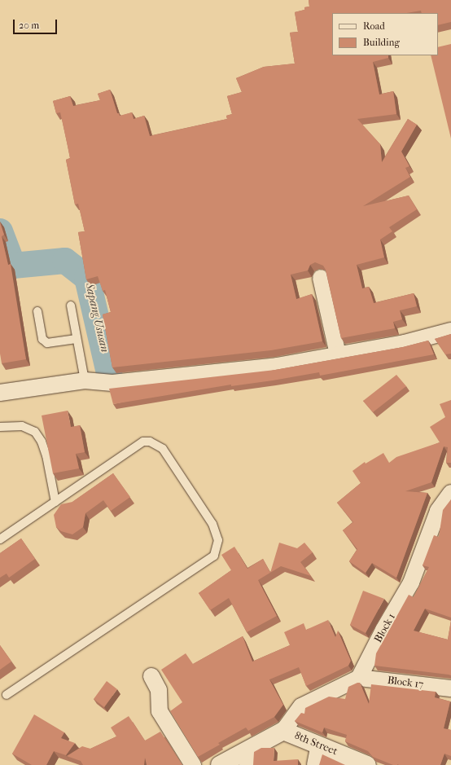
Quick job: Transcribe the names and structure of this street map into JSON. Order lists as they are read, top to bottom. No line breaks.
{"streets":{"street":["Block 1","Block 17","8th Street"]},"crossings":[["Block 1","Block 17"]],"water":["Sapang Ususan"],"legend":["Road","Building"],"scale_bar":"20 m"}
